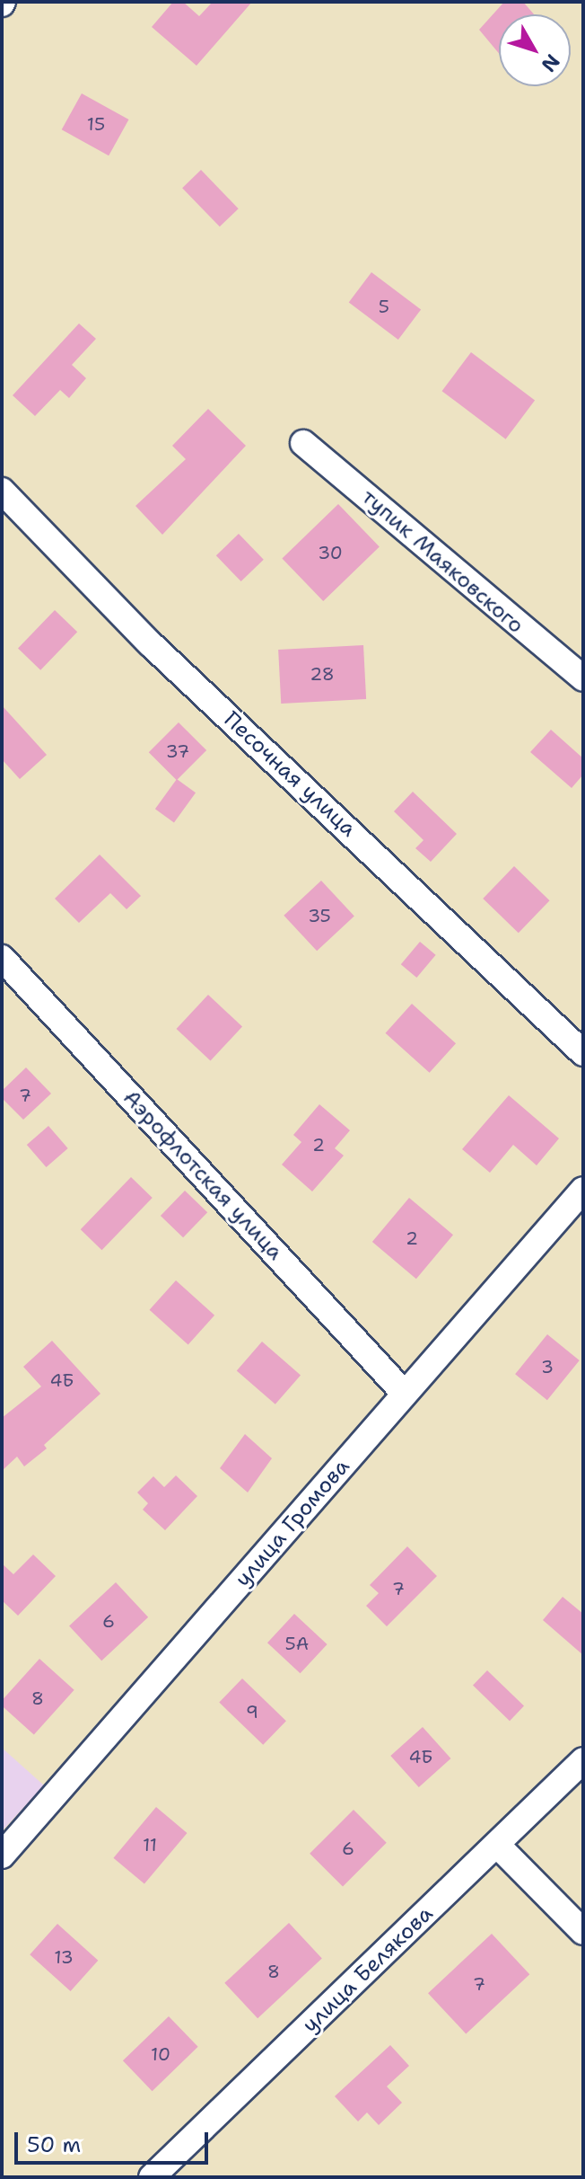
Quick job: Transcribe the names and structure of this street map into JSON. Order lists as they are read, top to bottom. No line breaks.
{"streets":{"street":["тупик Маяковского","Песочная улица","Аэрофлотская улица","улица Громова","улица Белякова"]},"crossings":[["Аэрофлотская улица","улица Громова"]],"house_numbers":["15","5","30","28","37","35","7","2","2","3","4Б","7","6","5А","8","9","4Б","11","6","13","8","7","10"],"scale_bar":"50 m","north":"bottom right"}
